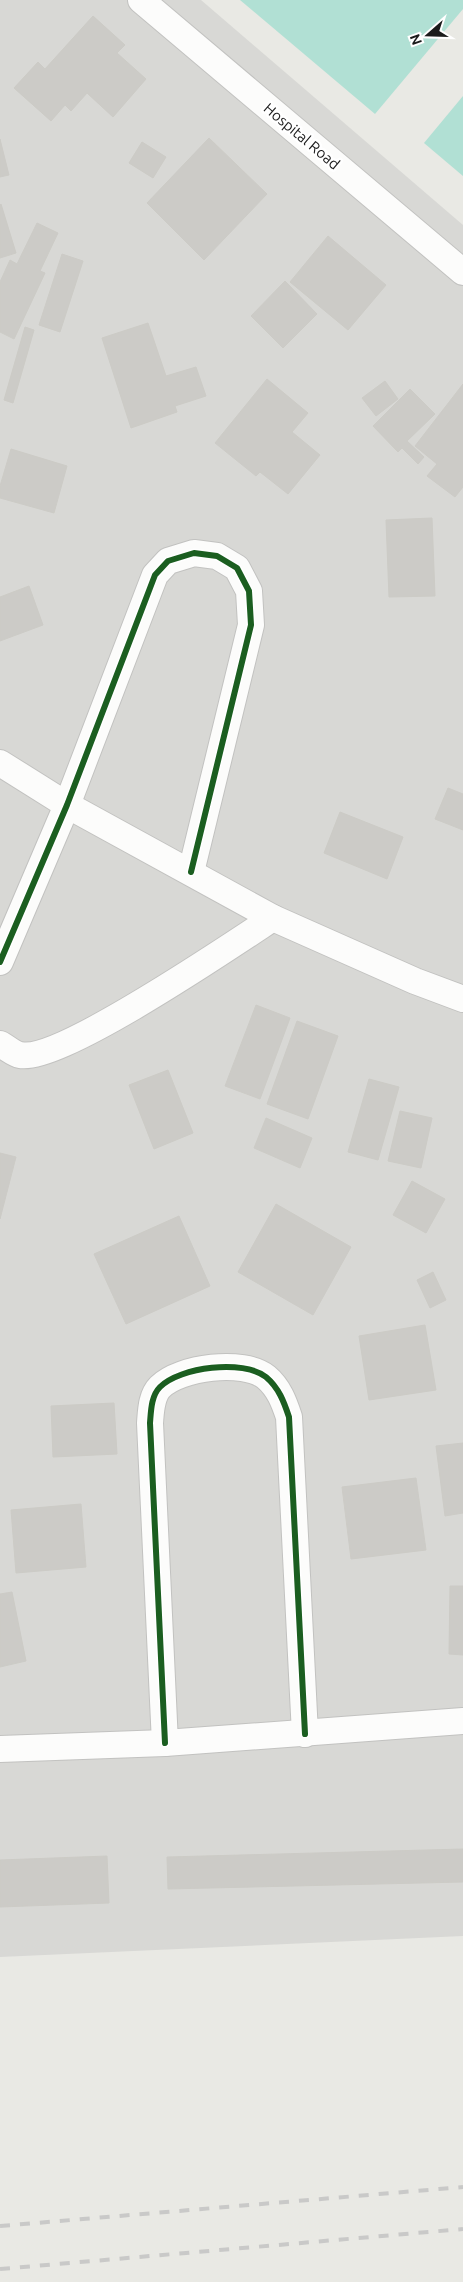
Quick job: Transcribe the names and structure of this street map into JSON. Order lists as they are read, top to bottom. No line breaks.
{"streets":{"street":["Hospital Road"]},"north":"left"}
